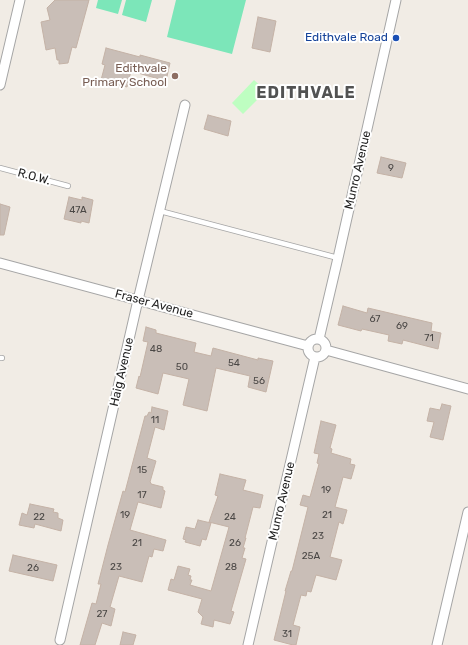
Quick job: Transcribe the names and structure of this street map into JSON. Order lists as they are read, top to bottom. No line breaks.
{"streets":{"street":["Munro Avenue","Fraser Avenue","Haig Avenue"],"lane":["R.O.W."]},"crossings":[["Munro Avenue","Fraser Avenue"],["Fraser Avenue","Haig Avenue"]],"districts":["EDITHVALE"],"places":["Edithvale Road","Edithvale Primary School"],"house_numbers":["9","47A","67","69","71","48","54","50","56","11","15","19","17","19","21","22","24","23","21","26","25A","23","28","26","27","31"]}
